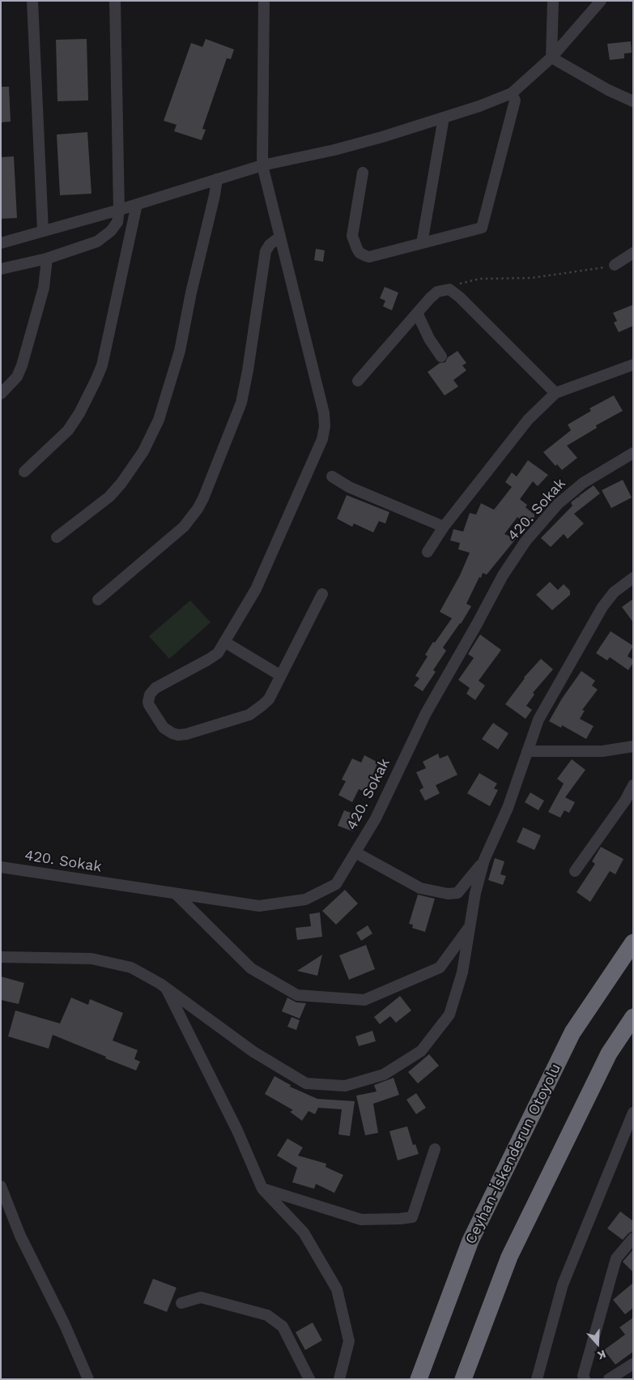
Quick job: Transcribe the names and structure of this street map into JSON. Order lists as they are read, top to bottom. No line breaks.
{"streets":{"highway":["Ceyhan-İskenderun Otoyolu"],"street":["420. Sokak"]},"north":"bottom"}
